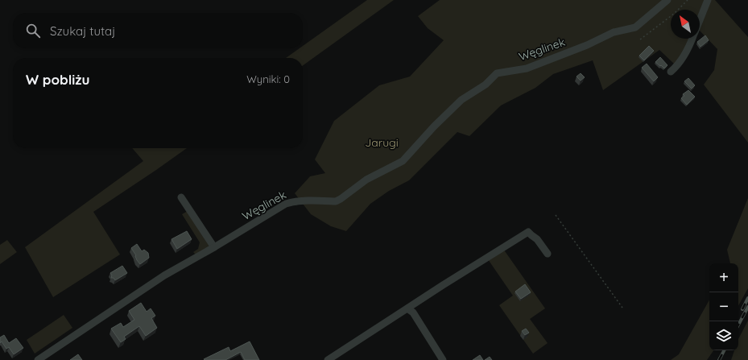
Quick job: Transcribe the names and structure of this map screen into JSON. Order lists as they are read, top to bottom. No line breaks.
{"streets":{"street":["Węglinek"]},"parks":["Jarugi"],"north":"top left","page":{"search":"Szukaj tutaj","heading":["W pobliżu","Wyniki: 0"],"map_buttons":["+","−"]}}
